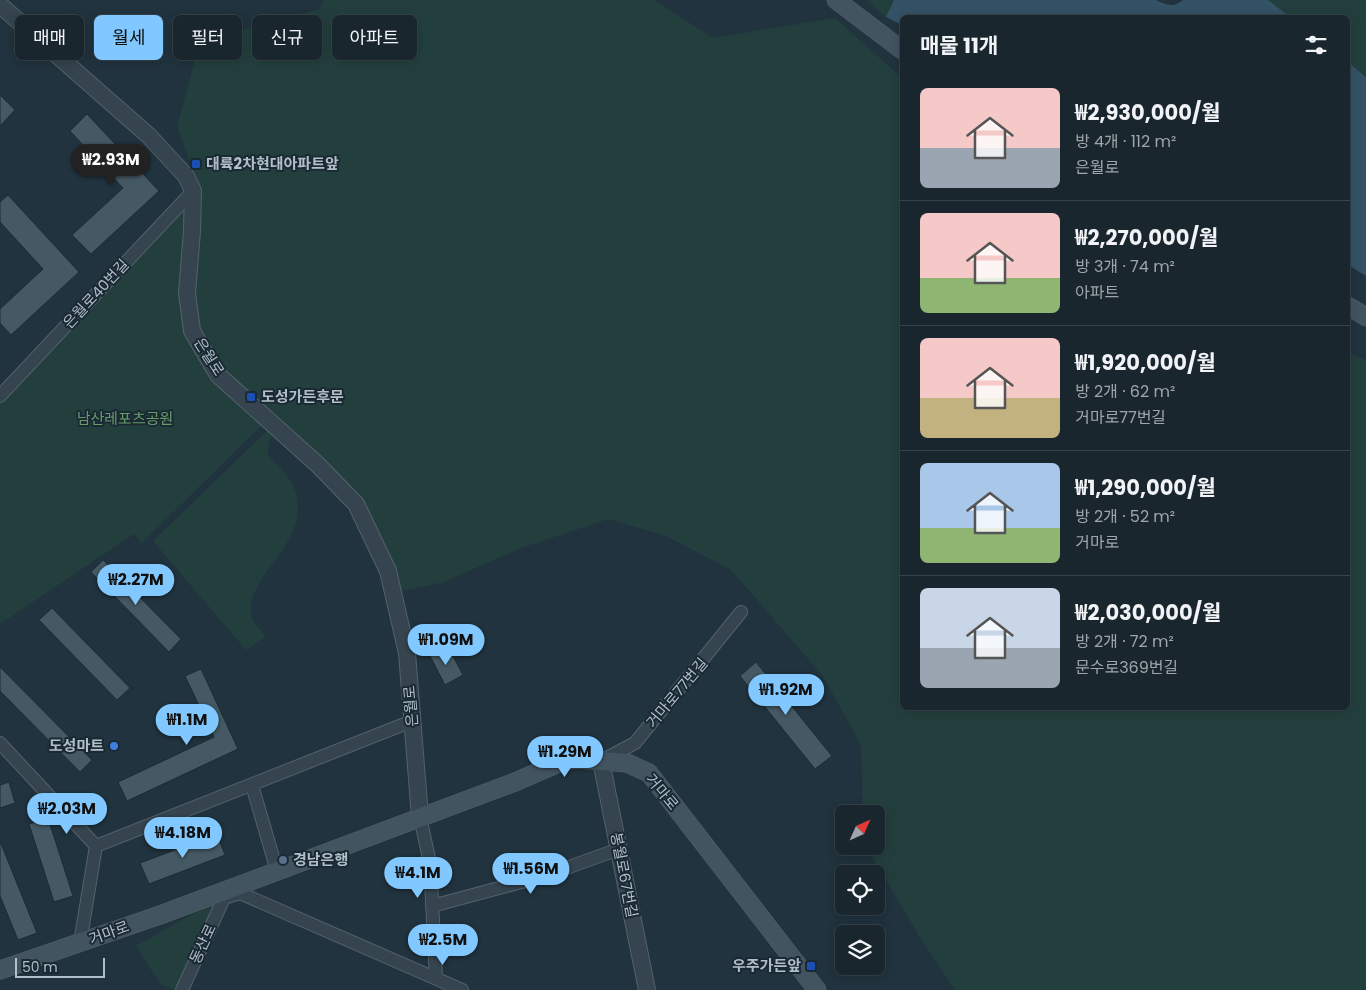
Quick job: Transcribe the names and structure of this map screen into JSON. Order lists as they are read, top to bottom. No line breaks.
{"streets":{"main road":["거마로"],"street":["은월로40번길","은월로","거마로77번길","봉월로67번길","동산로"]},"crossings":[["은월로40번길","은월로"],["은월로","거마로"],["거마로77번길","거마로"],["거마로77번길","봉월로67번길"],["거마로","봉월로67번길"],["거마로","동산로"]],"parks":["남산레포츠공원"],"places":{"transit":["대륙2차현대아파트앞","도성가든후문","우주가든앞"],"other":["도성마트","경남은행"]},"scale_bar":"50 m","north":"top right","page":{"chip":["매매","월세","필터","신규","아파트"],"heading":"매물 11개","list":[{"name":"₩2,930,000/월","note":"방 4개 · 112 m² · 은월로"},{"name":"₩2,270,000/월","note":"방 3개 · 74 m² · 아파트"},{"name":"₩1,920,000/월","note":"방 2개 · 62 m² · 거마로77번길"},{"name":"₩1,290,000/월","note":"방 2개 · 52 m² · 거마로"},{"name":"₩2,030,000/월","note":"방 2개 · 72 m² · 문수로369번길"}],"price":["₩2.93M","₩2.27M","₩1.09M","₩1.92M","₩1.1M","₩1.29M","₩2.03M","₩4.18M","₩1.56M","₩4.1M","₩2.5M"],"scale":"50 m"}}
